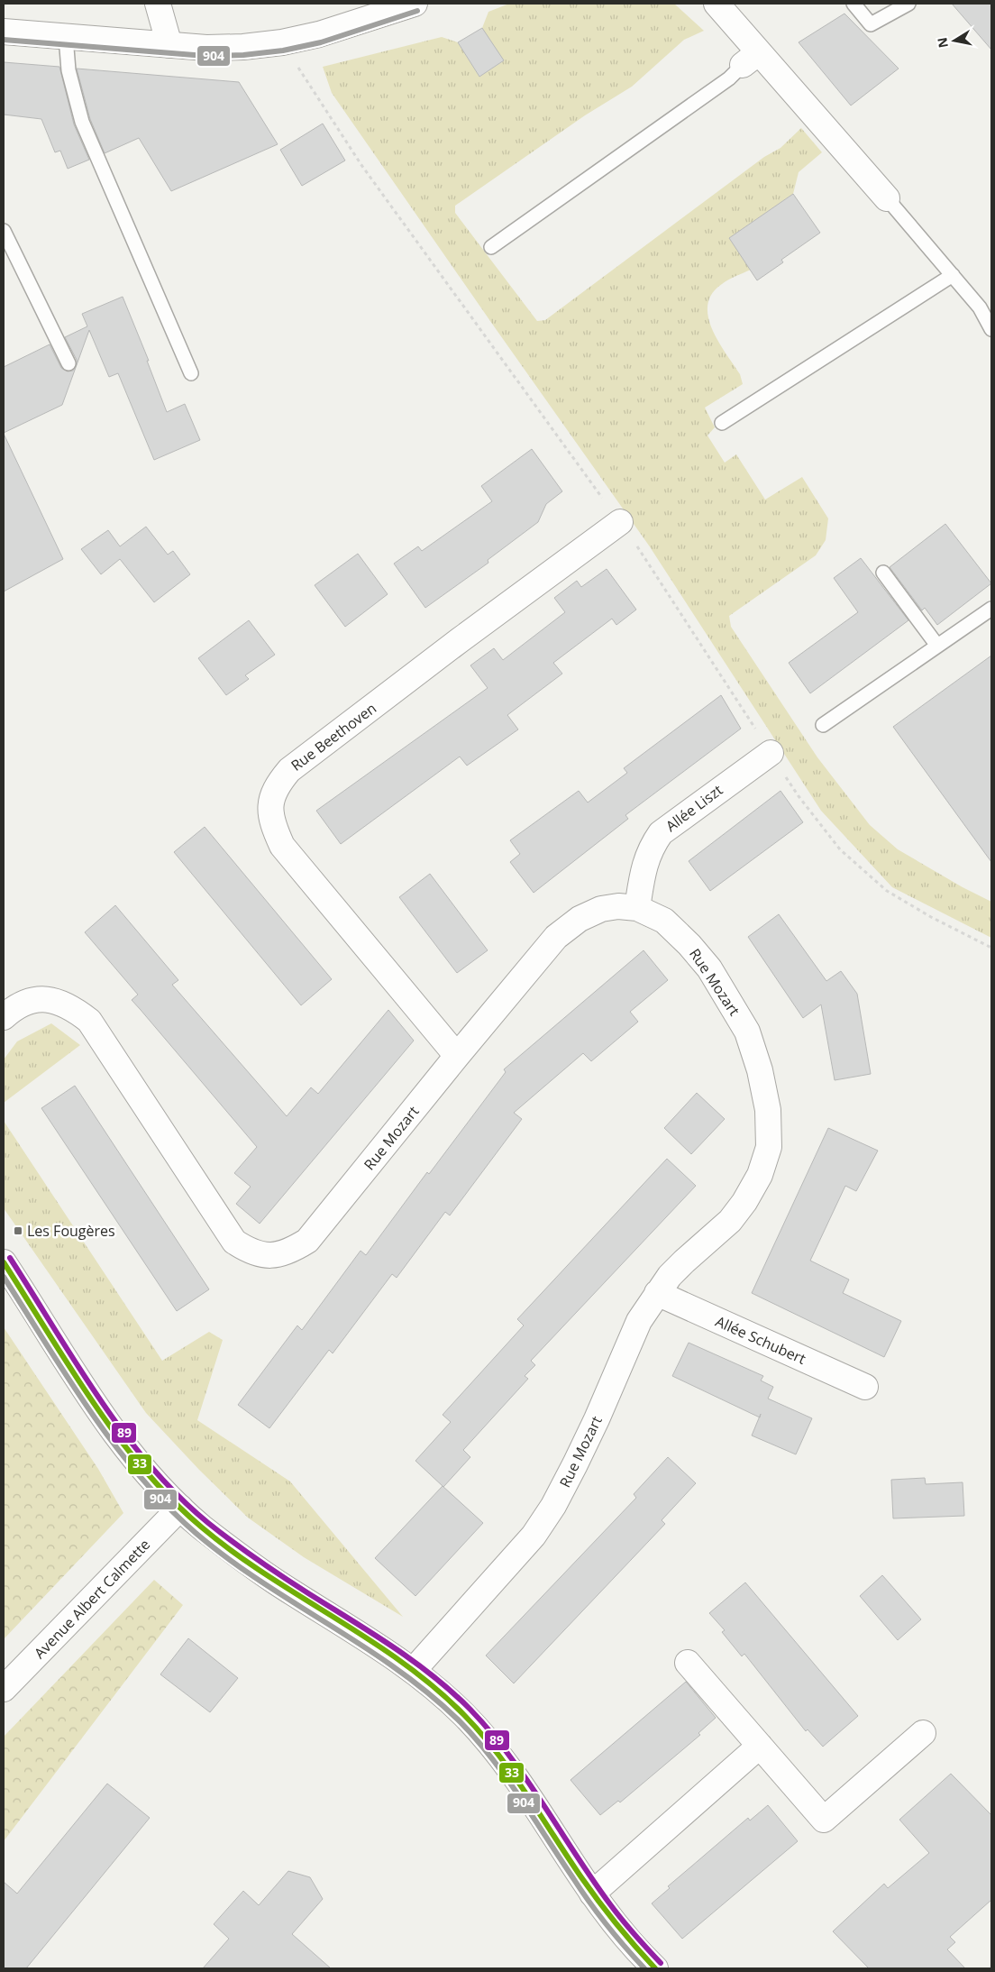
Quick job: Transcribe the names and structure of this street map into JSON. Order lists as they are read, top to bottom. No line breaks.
{"streets":{"street":["Rue Beethoven","Allée Liszt","Rue Mozart","Allée Schubert","Avenue Albert Calmette"]},"crossings":[["Rue Beethoven","Rue Mozart"],["Allée Liszt","Rue Mozart"],["Rue Mozart","Allée Schubert"]],"places":{"transit":["Les Fougères"]},"lines":["transit line 904","transit line 89","transit line 33"],"north":"left"}
